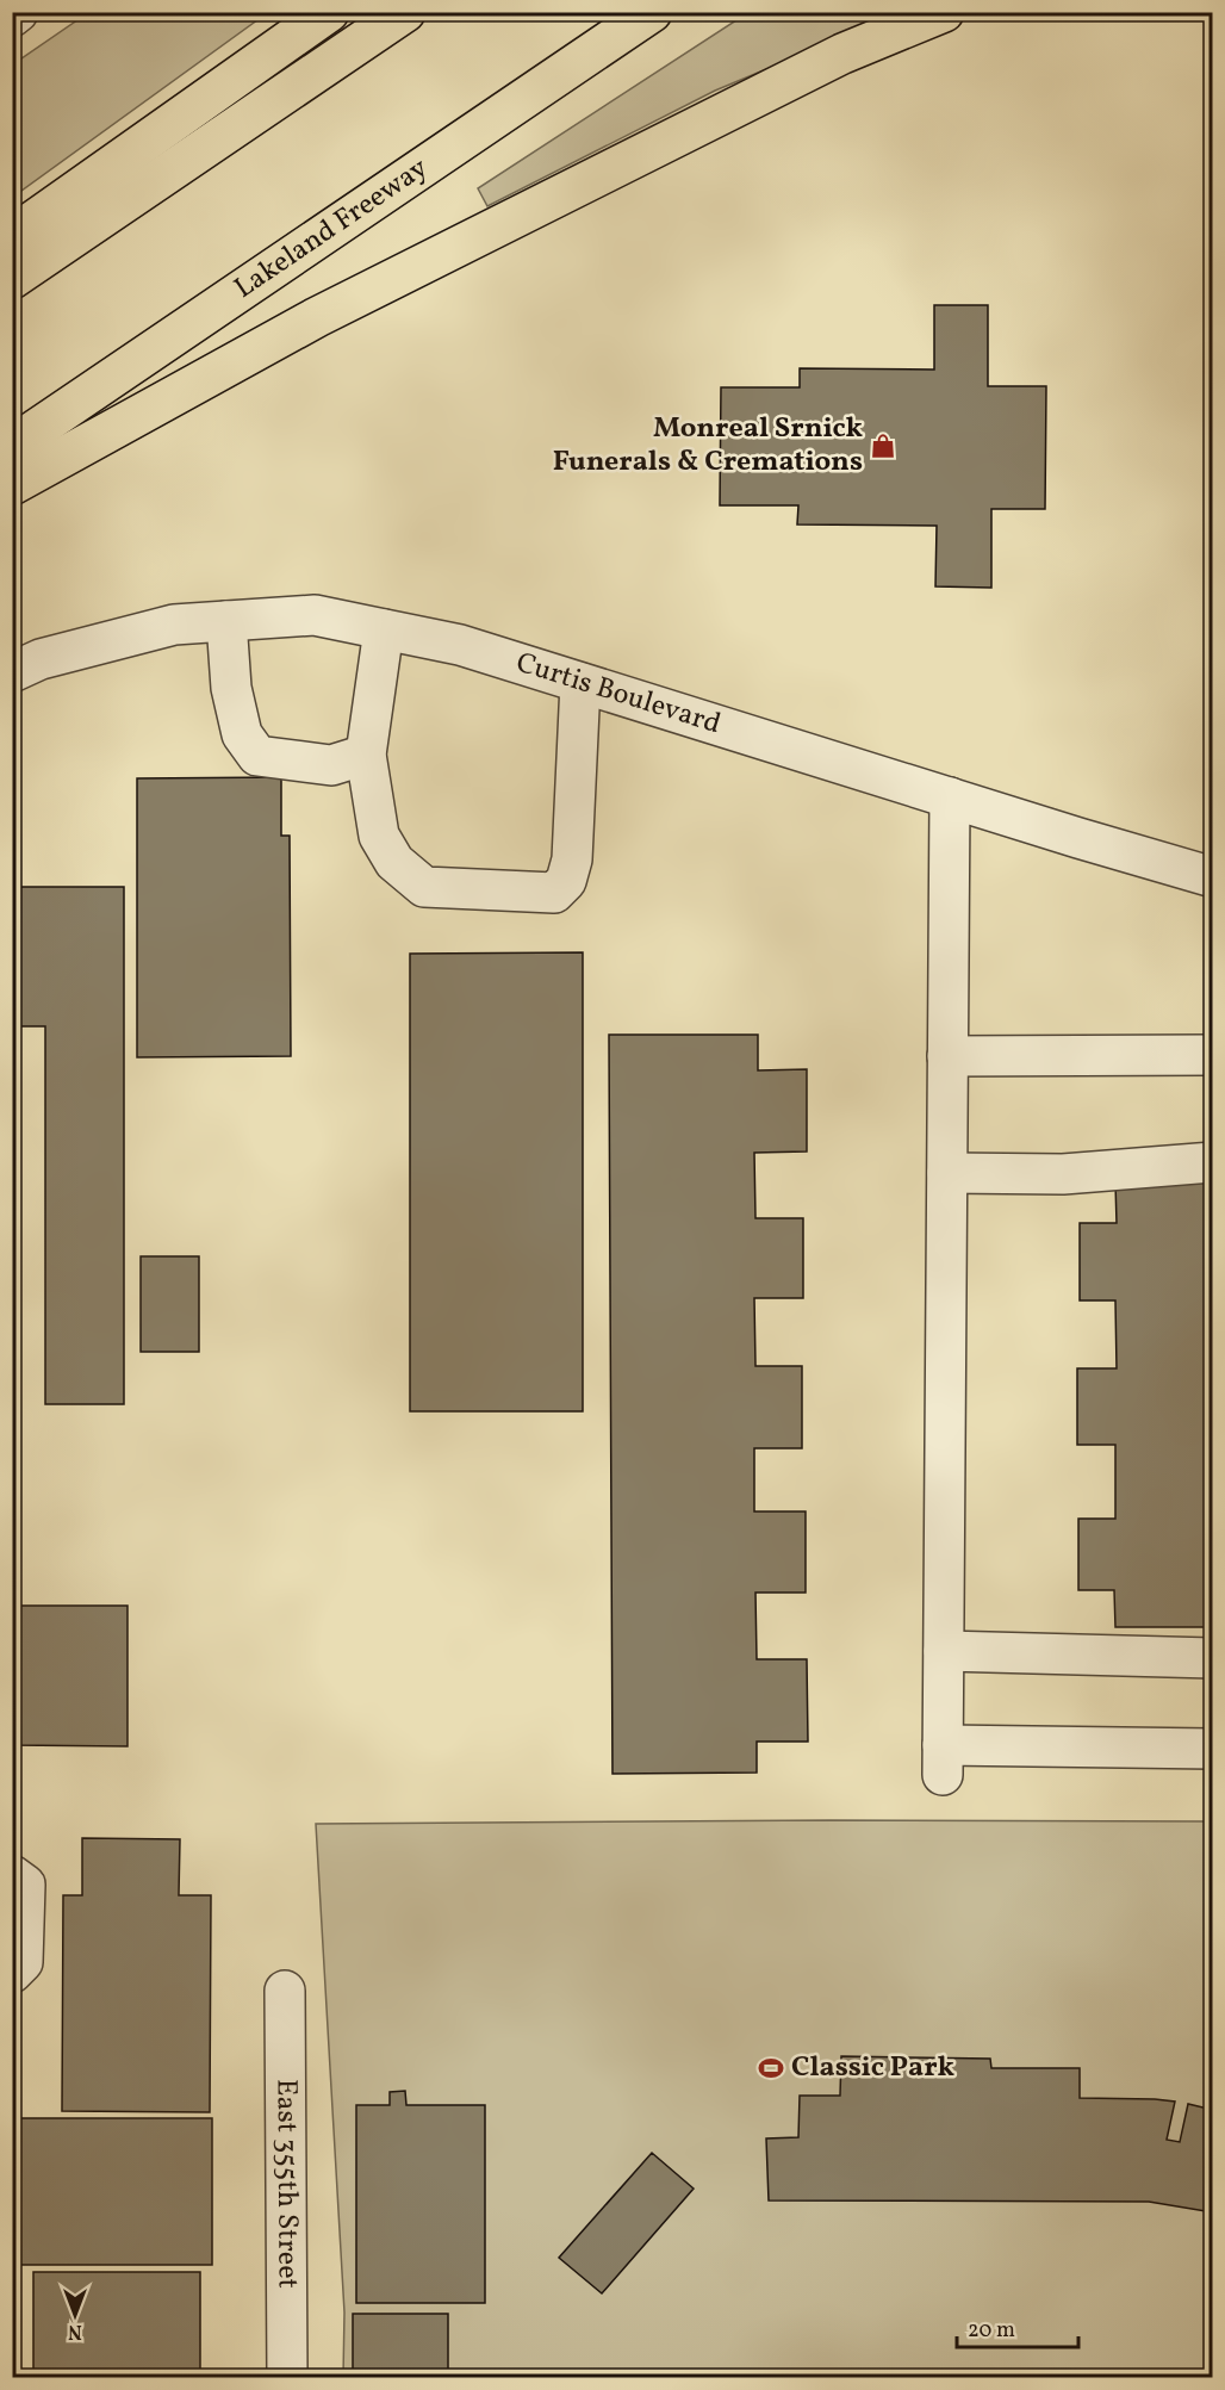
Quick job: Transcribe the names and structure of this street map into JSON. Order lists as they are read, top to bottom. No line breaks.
{"streets":{"highway":["Lakeland Freeway"],"street":["Curtis Boulevard","East 355th Street"]},"places":{"shop":["Monreal Srnick Funerals & Cremations"],"sports":["Classic Park"]},"scale_bar":"20 m","north":"bottom"}
